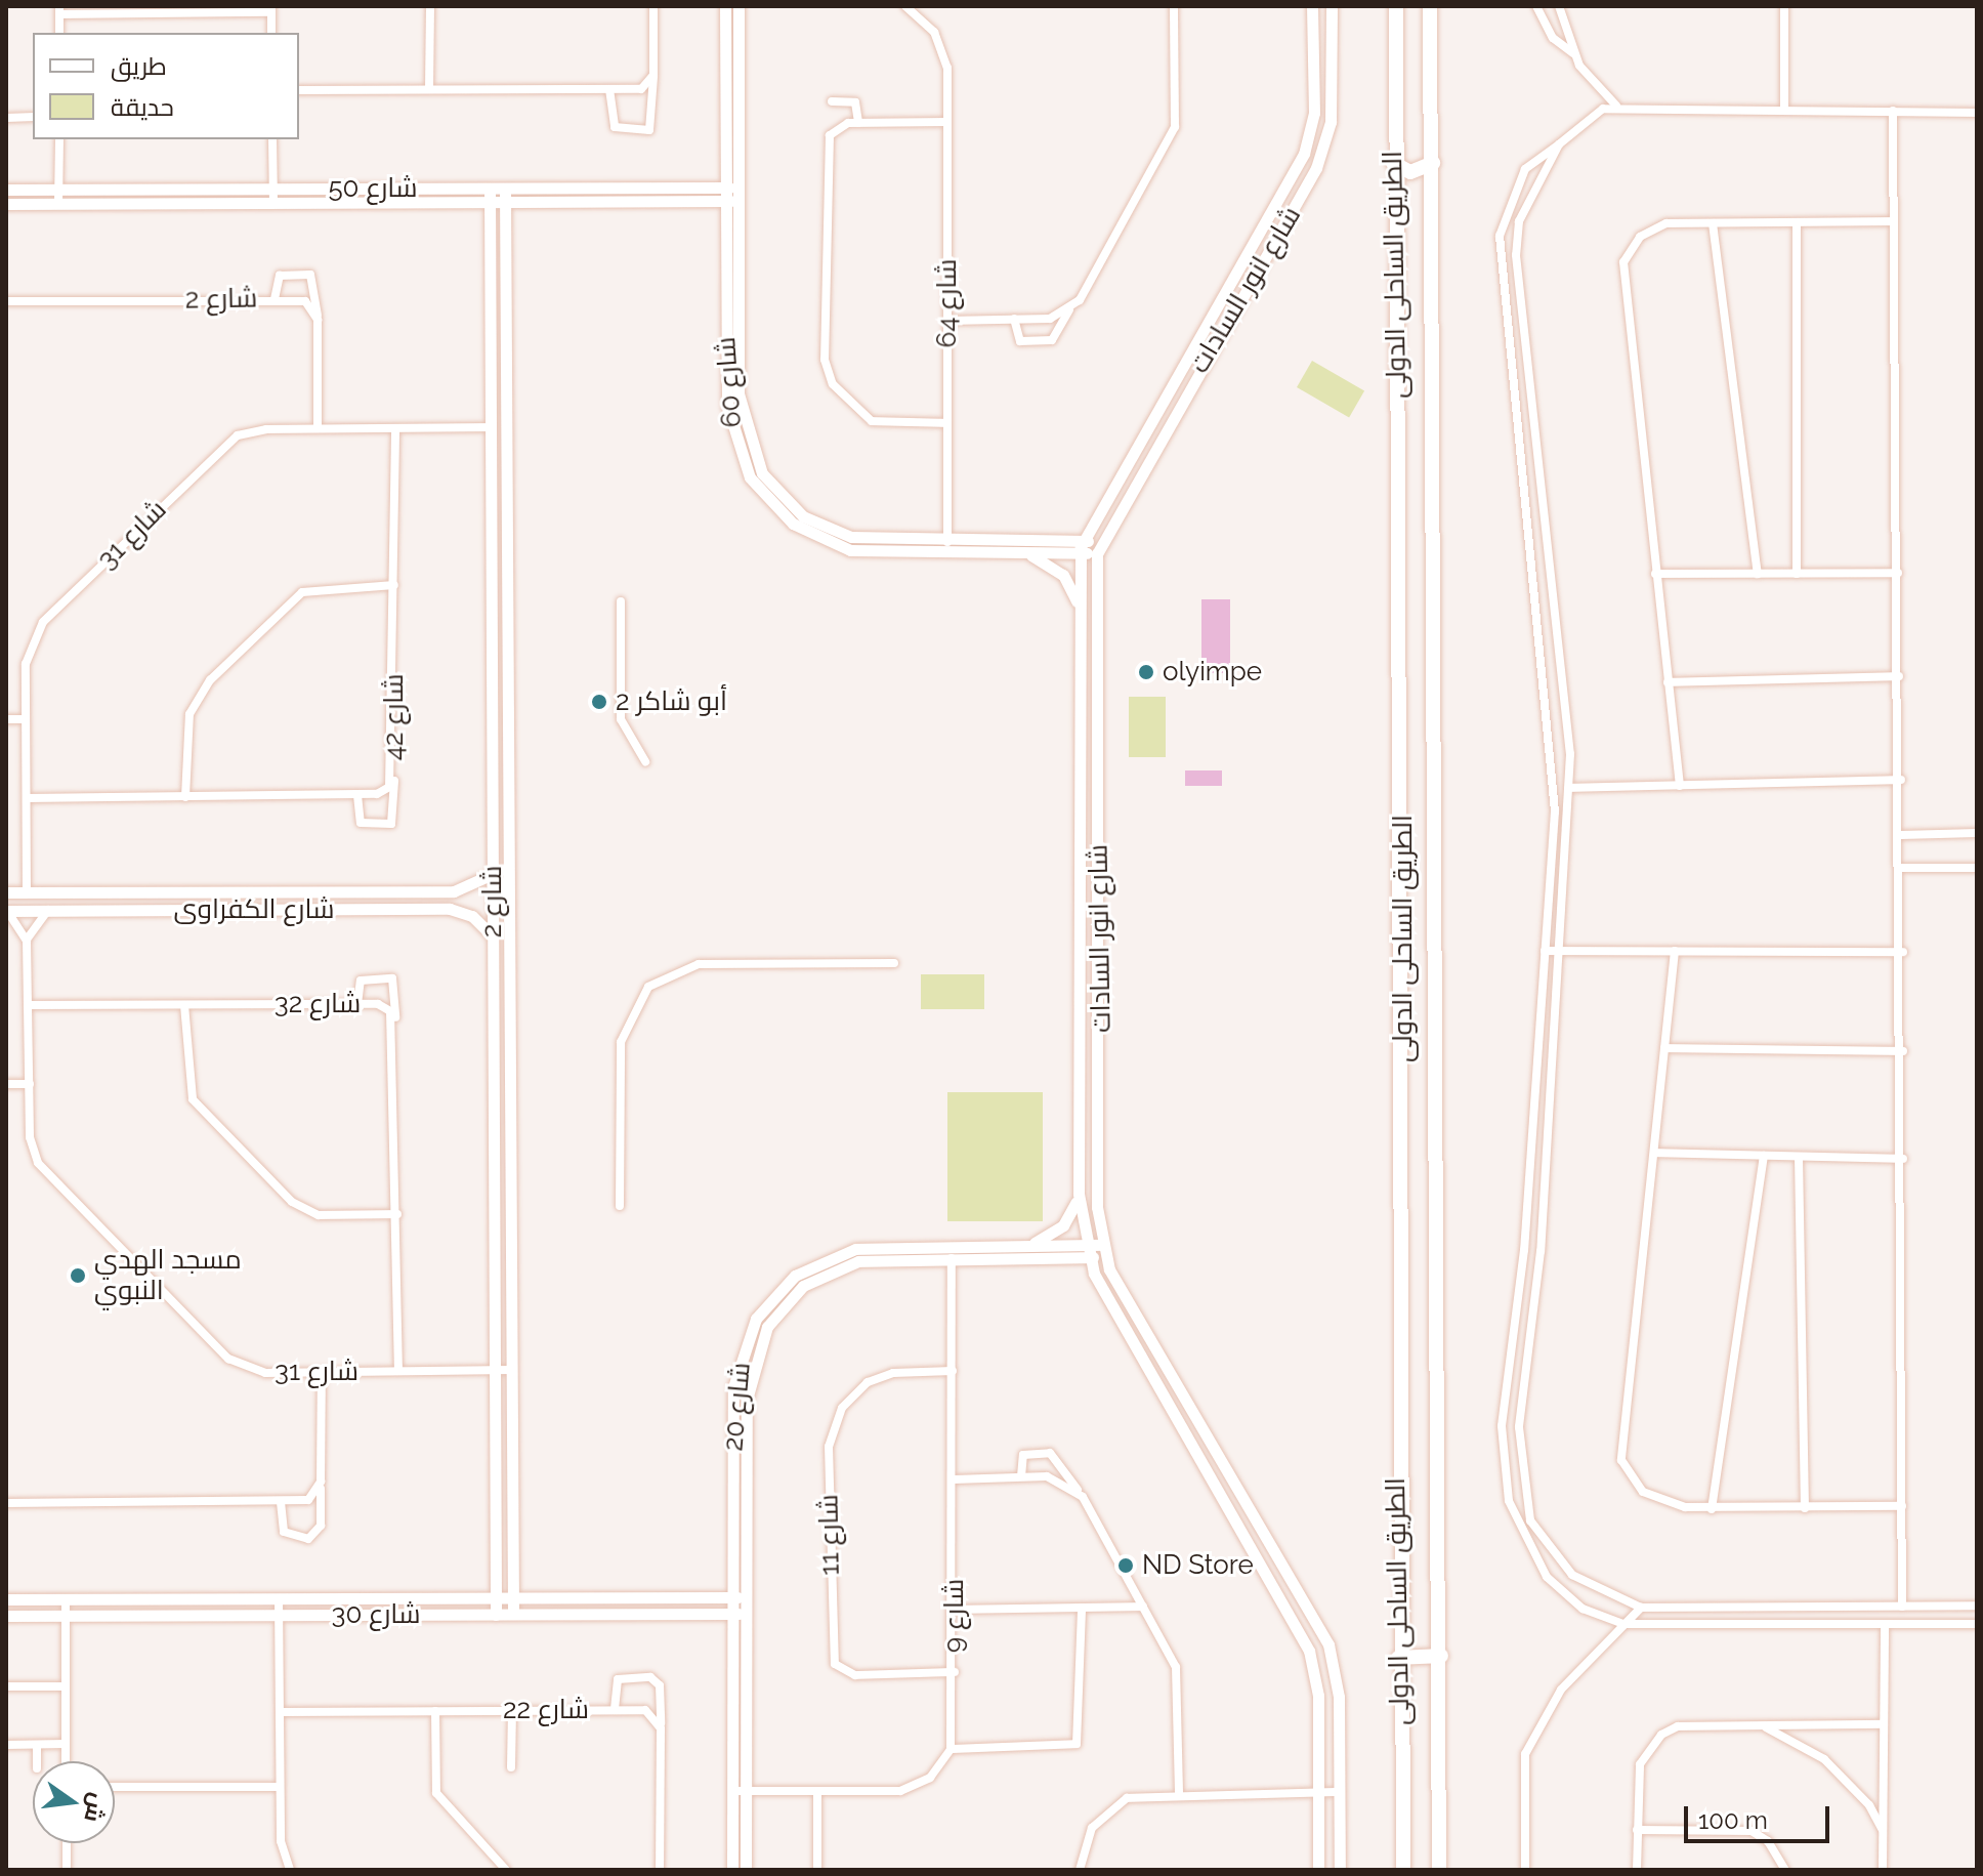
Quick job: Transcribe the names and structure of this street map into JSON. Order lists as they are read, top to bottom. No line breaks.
{"streets":{"highway":["الطريق الساحلى الدولى"],"street":["شارع 50","شارع انور السادات","شارع 2","شارع 64","شارع 60","شارع 31","شارع 42","شارع الكفراوى","شارع 32","شارع 20","شارع 11","شارع 30","شارع 9","شارع 22"]},"crossings":[["شارع 50","شارع 2"],["شارع 50","شارع 60"],["شارع انور السادات","شارع 60"],["شارع انور السادات","شارع 20"],["شارع 2","شارع 31"],["شارع 2","شارع الكفراوى"],["شارع 2","شارع 30"],["شارع 64","شارع 60"],["شارع 31","شارع 42"],["شارع 31","شارع الكفراوى"],["شارع 31","شارع 32"],["شارع 20","شارع 30"],["شارع 20","شارع 9"],["شارع 11","شارع 9"]],"places":["olyimpe","أبو شاكر 2","مسجد الهدي النبوي","ND Store"],"legend":["طريق","حديقة"],"scale_bar":"100 m","north":"right"}
